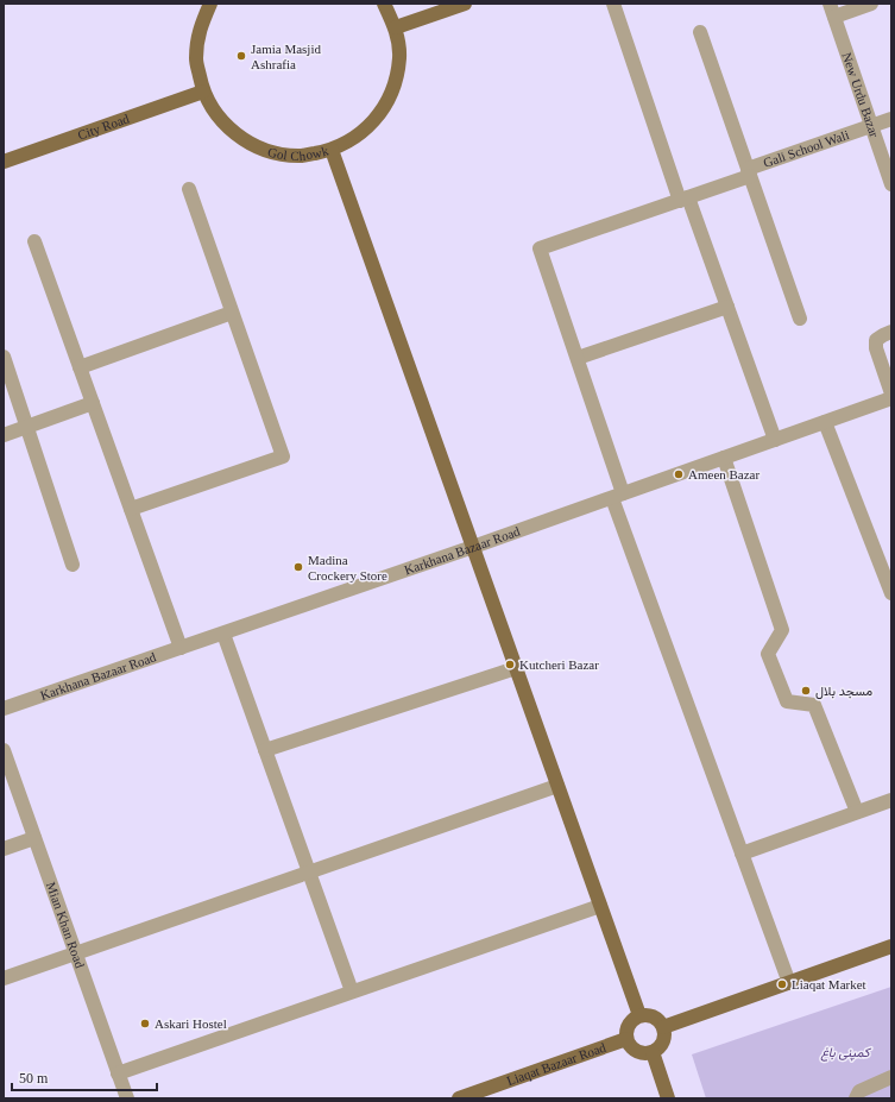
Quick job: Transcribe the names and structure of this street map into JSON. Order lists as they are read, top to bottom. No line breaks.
{"streets":{"main road":["City Road","Gol Chowk","Liaqat Bazaar Road"],"street":["New Urdu Bazar","Gali School Wali","Karkhana Bazaar Road","Mian Khan Road"]},"crossings":[["New Urdu Bazar","Gali School Wali"],["City Road","Gol Chowk"]],"parks":["کمپنی باغ"],"places":["Jamia Masjid Ashrafia","Ameen Bazar","Madina Crockery Store","Kutcheri Bazar","مسجد بلال","Liaqat Market","Askari Hostel"],"scale_bar":"50 m"}
